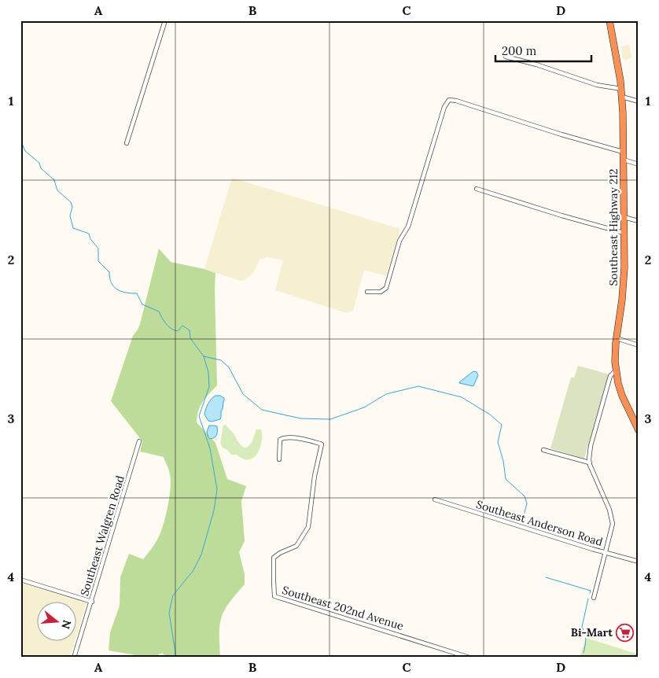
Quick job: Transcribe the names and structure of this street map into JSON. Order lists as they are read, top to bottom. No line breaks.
{"streets":{"highway":["Southeast Highway 212"],"street":["Southeast Anderson Road","Southeast Walgren Road","Southeast 202nd Avenue"]},"places":{"supermarket":["Bi-Mart"]},"scale_bar":"200 m","north":"right","grid":{"columns":["A","B","C","D"],"rows":["1","2","3","4"]}}
